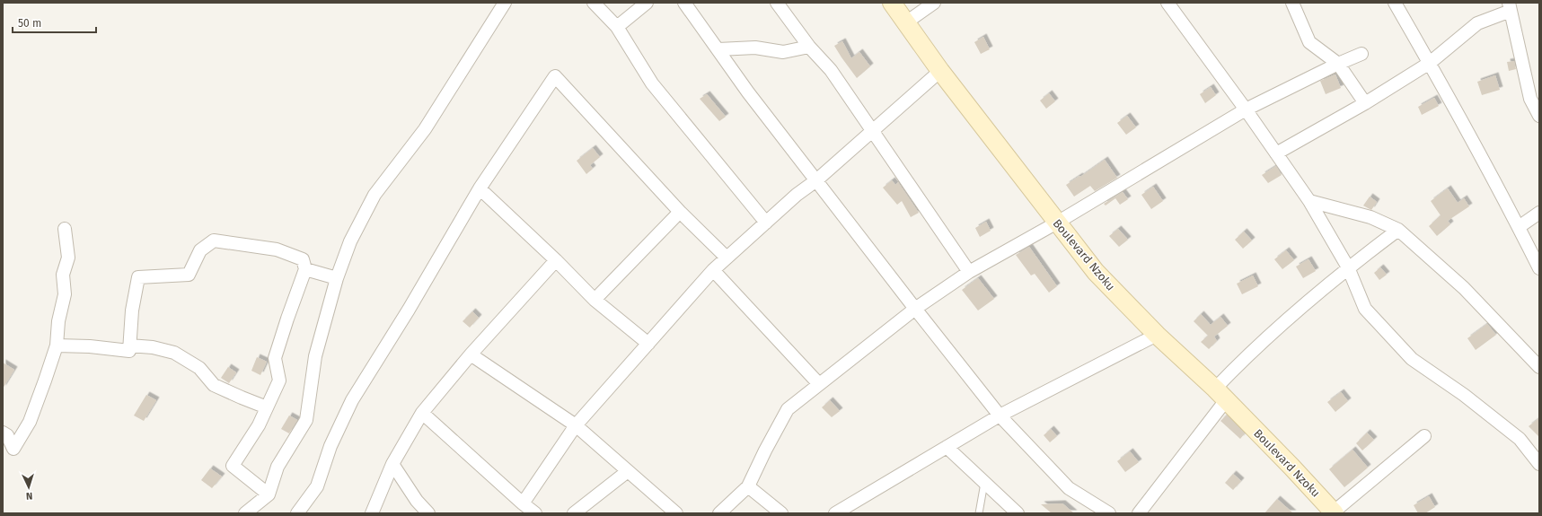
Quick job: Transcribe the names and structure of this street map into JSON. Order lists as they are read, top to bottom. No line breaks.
{"streets":{"street":["Boulevard Nzoku"]},"scale_bar":"50 m","north":"bottom"}
